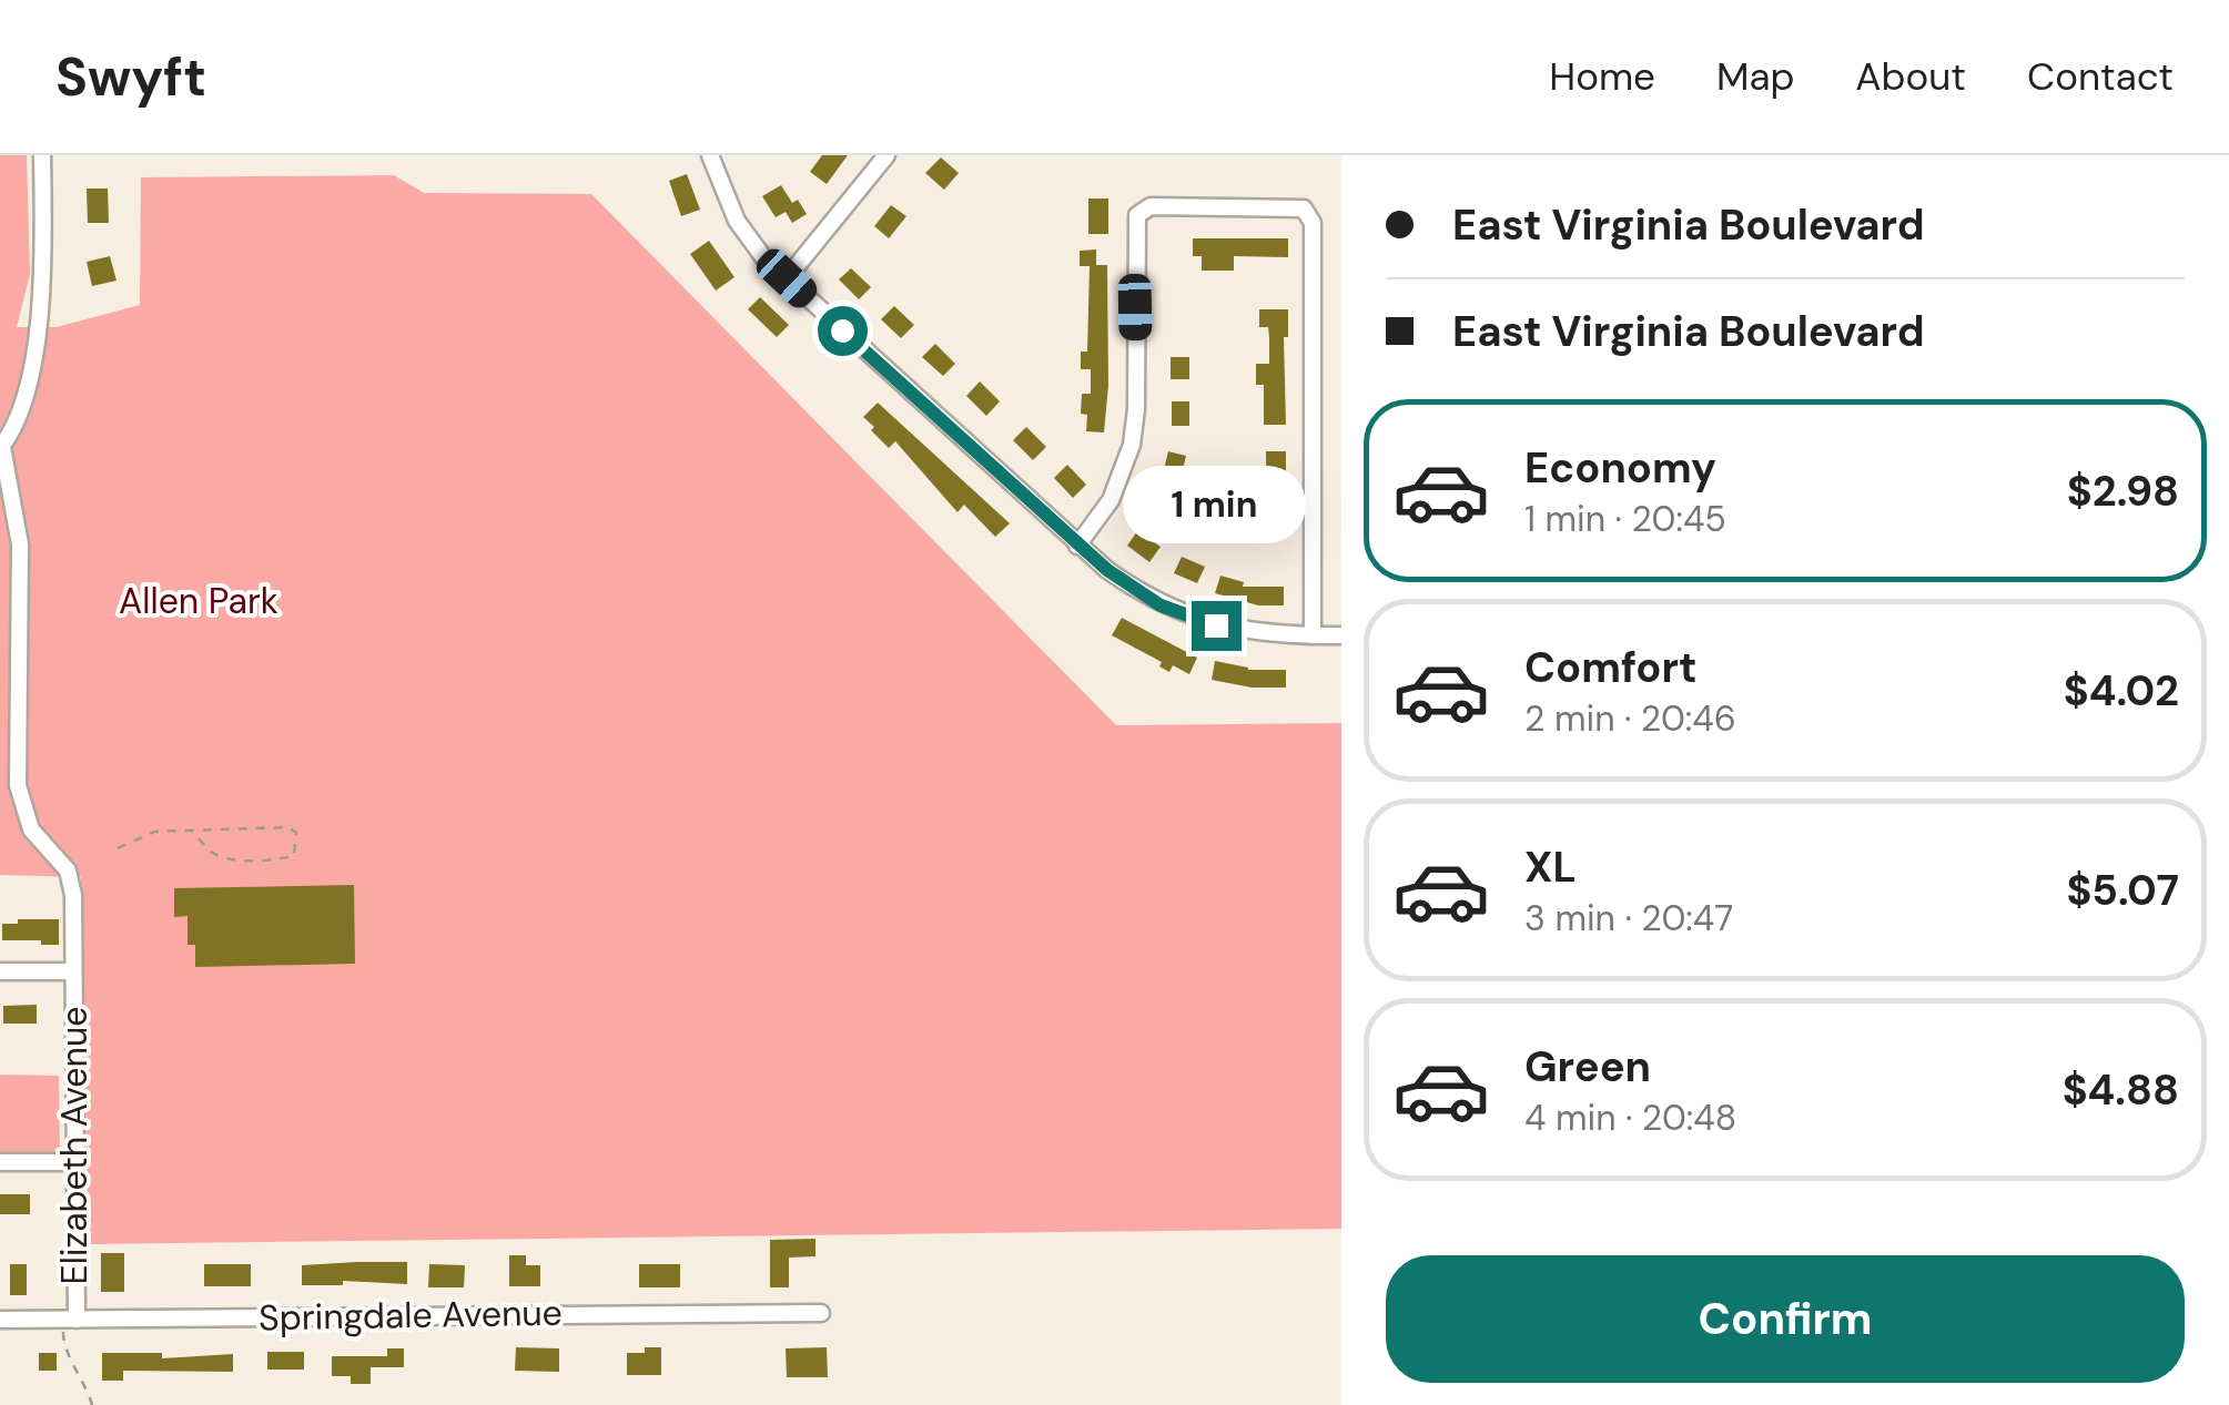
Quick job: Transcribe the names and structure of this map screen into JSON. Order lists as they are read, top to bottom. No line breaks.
{"streets":{"street":["Elizabeth Avenue","Springdale Avenue"]},"crossings":[["Elizabeth Avenue","Springdale Avenue"]],"parks":["Allen Park"],"page":{"header":"Swyft","nav":["Home","Map","About","Contact"],"banner":["East Virginia Boulevard","East Virginia Boulevard"],"list":[{"name":"Economy","note":"1 min · 20:45","value":"$2.98"},{"name":"Comfort","note":"2 min · 20:46","value":"$4.02"},{"name":"XL","note":"3 min · 20:47","value":"$5.07"},{"name":"Green","note":"4 min · 20:48","value":"$4.88"}],"bubble":"1 min","buttons":"Confirm"}}
